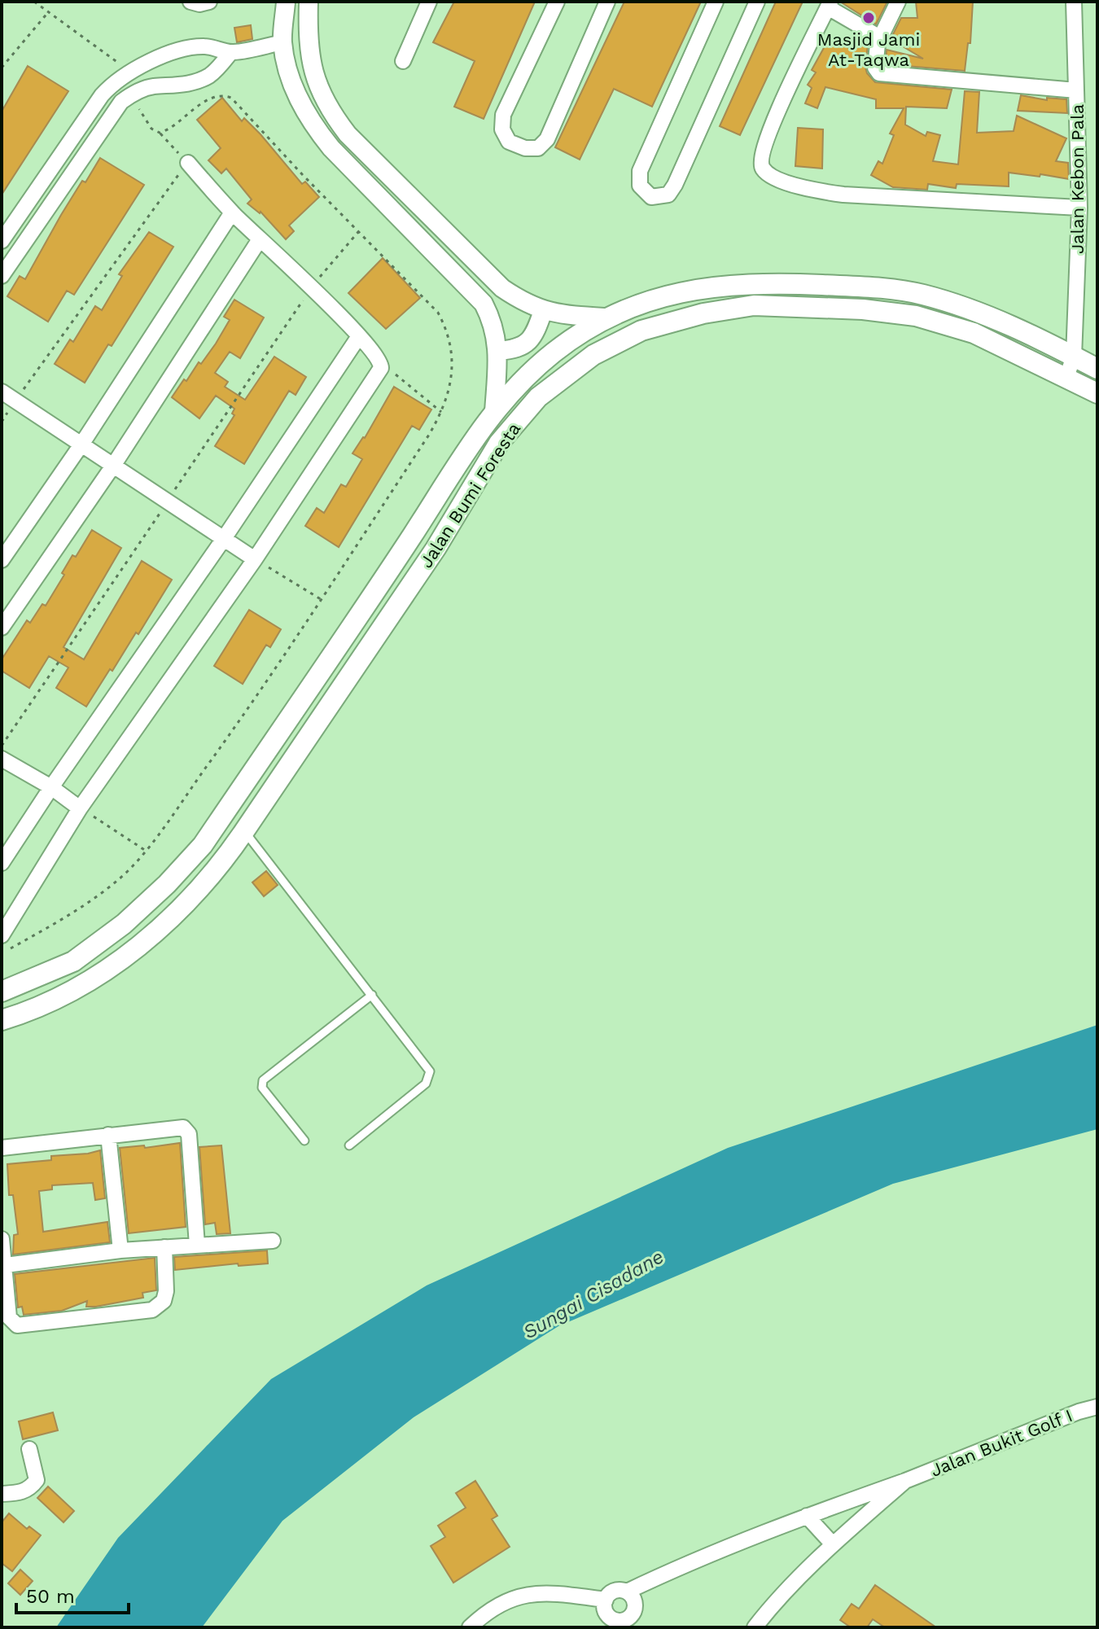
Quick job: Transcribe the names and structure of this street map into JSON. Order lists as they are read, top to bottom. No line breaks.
{"streets":{"main road":["Jalan Bumi Foresta"],"street":["Jalan Kebon Pala","Jalan Bukit Golf I"]},"crossings":[["Jalan Kebon Pala","Jalan Bumi Foresta"]],"water":["Sungai Cisadane"],"places":["Masjid Jami At-Taqwa"],"scale_bar":"50 m"}
